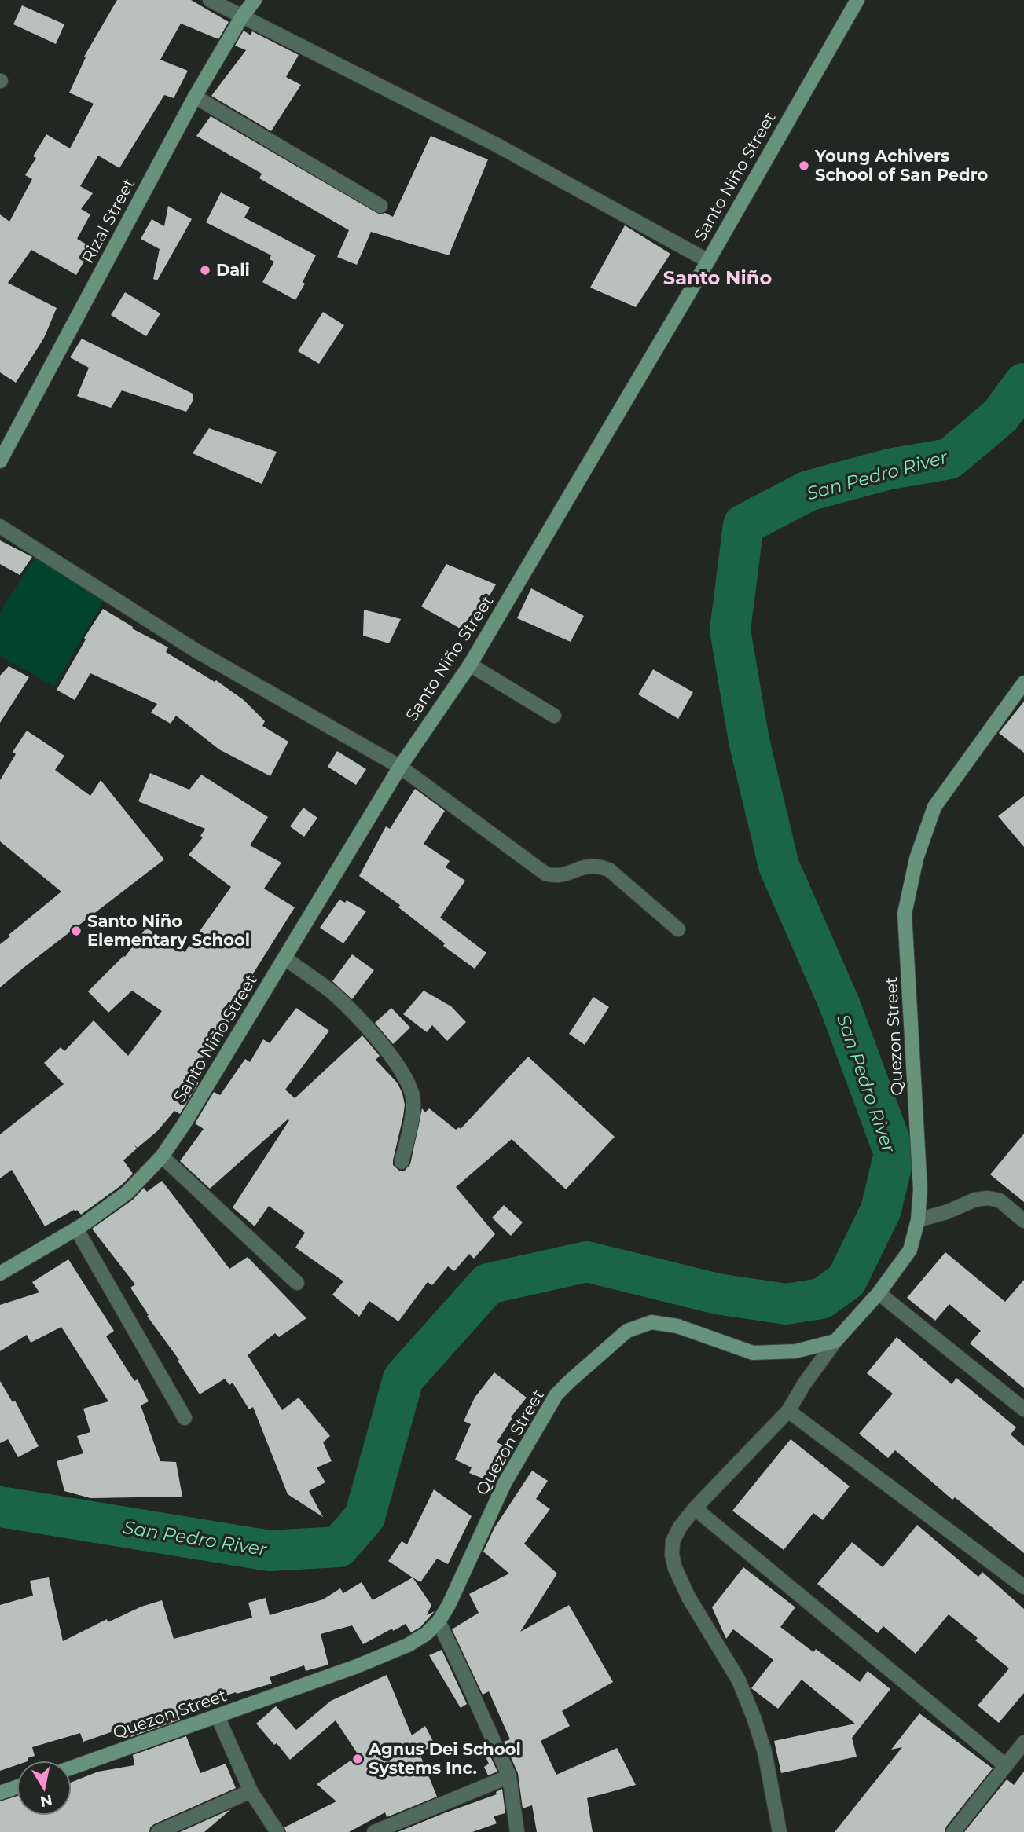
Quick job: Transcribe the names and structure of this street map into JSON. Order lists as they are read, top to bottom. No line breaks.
{"streets":{"street":["Santo Niño Street","Rizal Street","Quezon Street"]},"districts":["Santo Niño"],"water":["San Pedro River"],"places":["Young Achivers School of San Pedro","Dali","Santo Niño Elementary School","Agnus Dei School Systems Inc."],"north":"bottom"}
